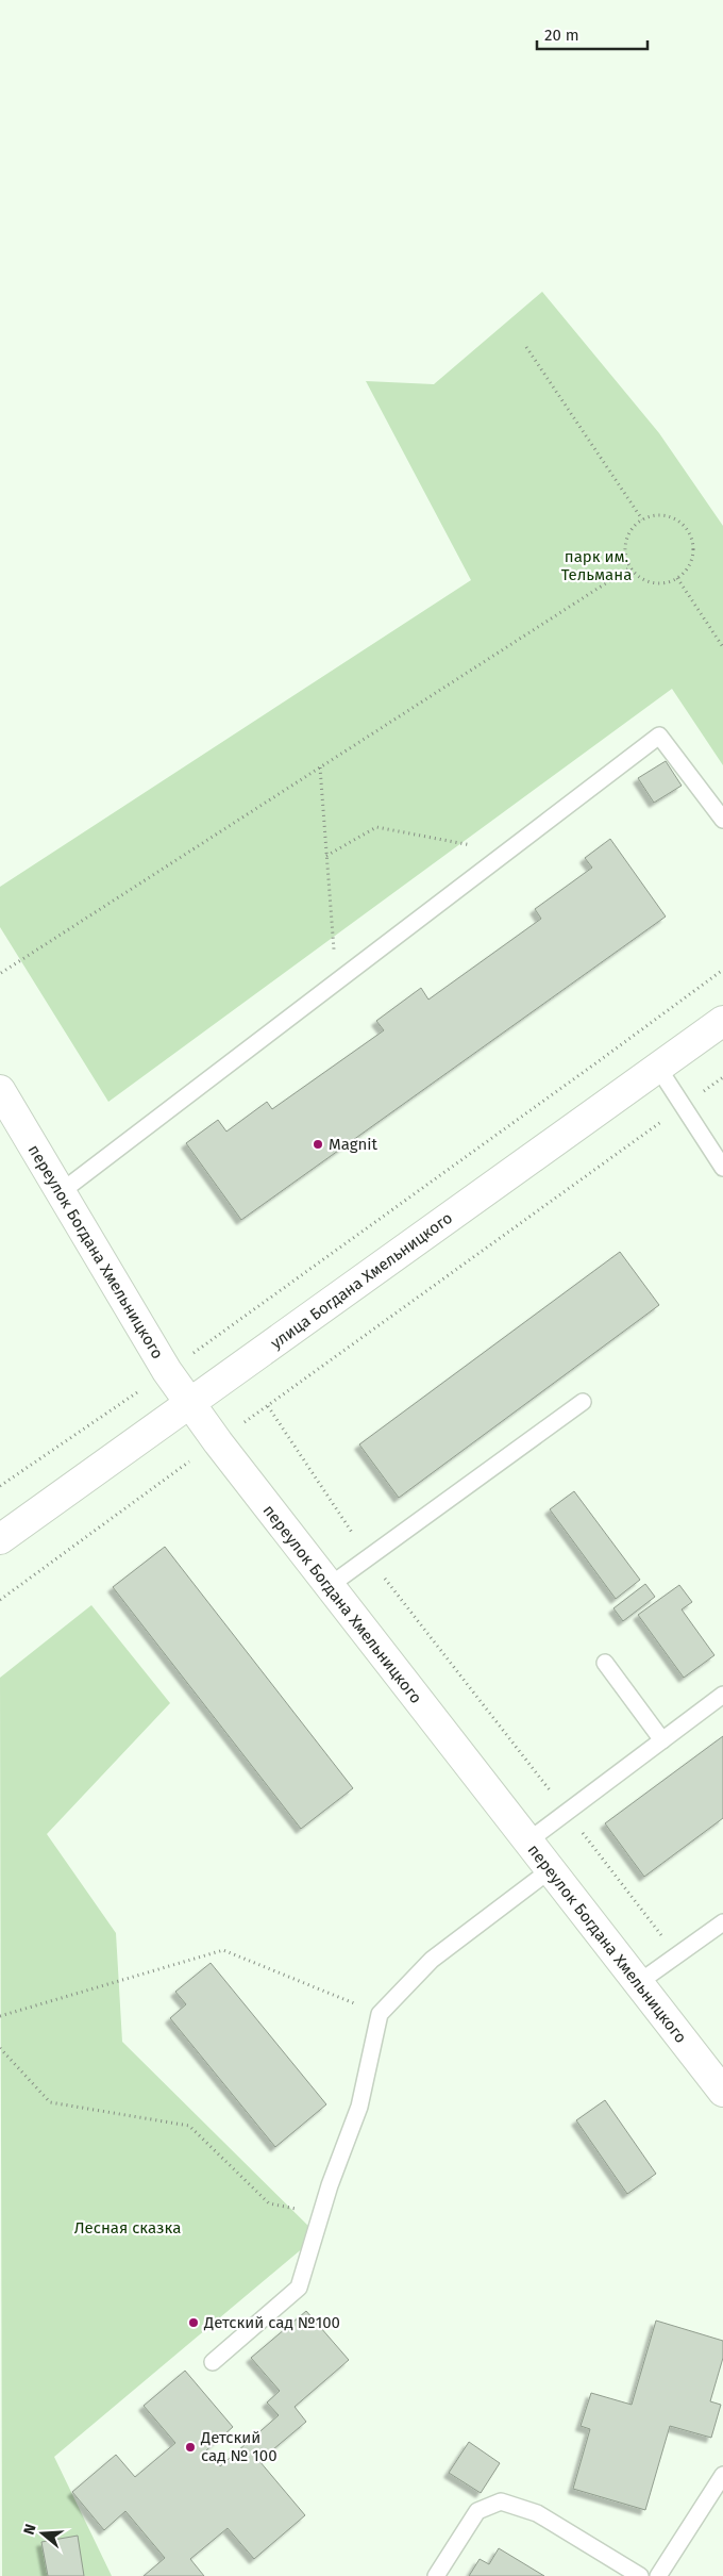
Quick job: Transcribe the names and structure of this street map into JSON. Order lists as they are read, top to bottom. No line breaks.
{"streets":{"street":["переулок Богдана Хмельницкого","улица Богдана Хмельницкого"]},"crossings":[["переулок Богдана Хмельницкого","улица Богдана Хмельницкого"]],"parks":["парк им. Тельмана","Лесная сказка"],"places":["Magnit","Детский сад №100","Детский сад № 100"],"scale_bar":"20 m","north":"left"}
